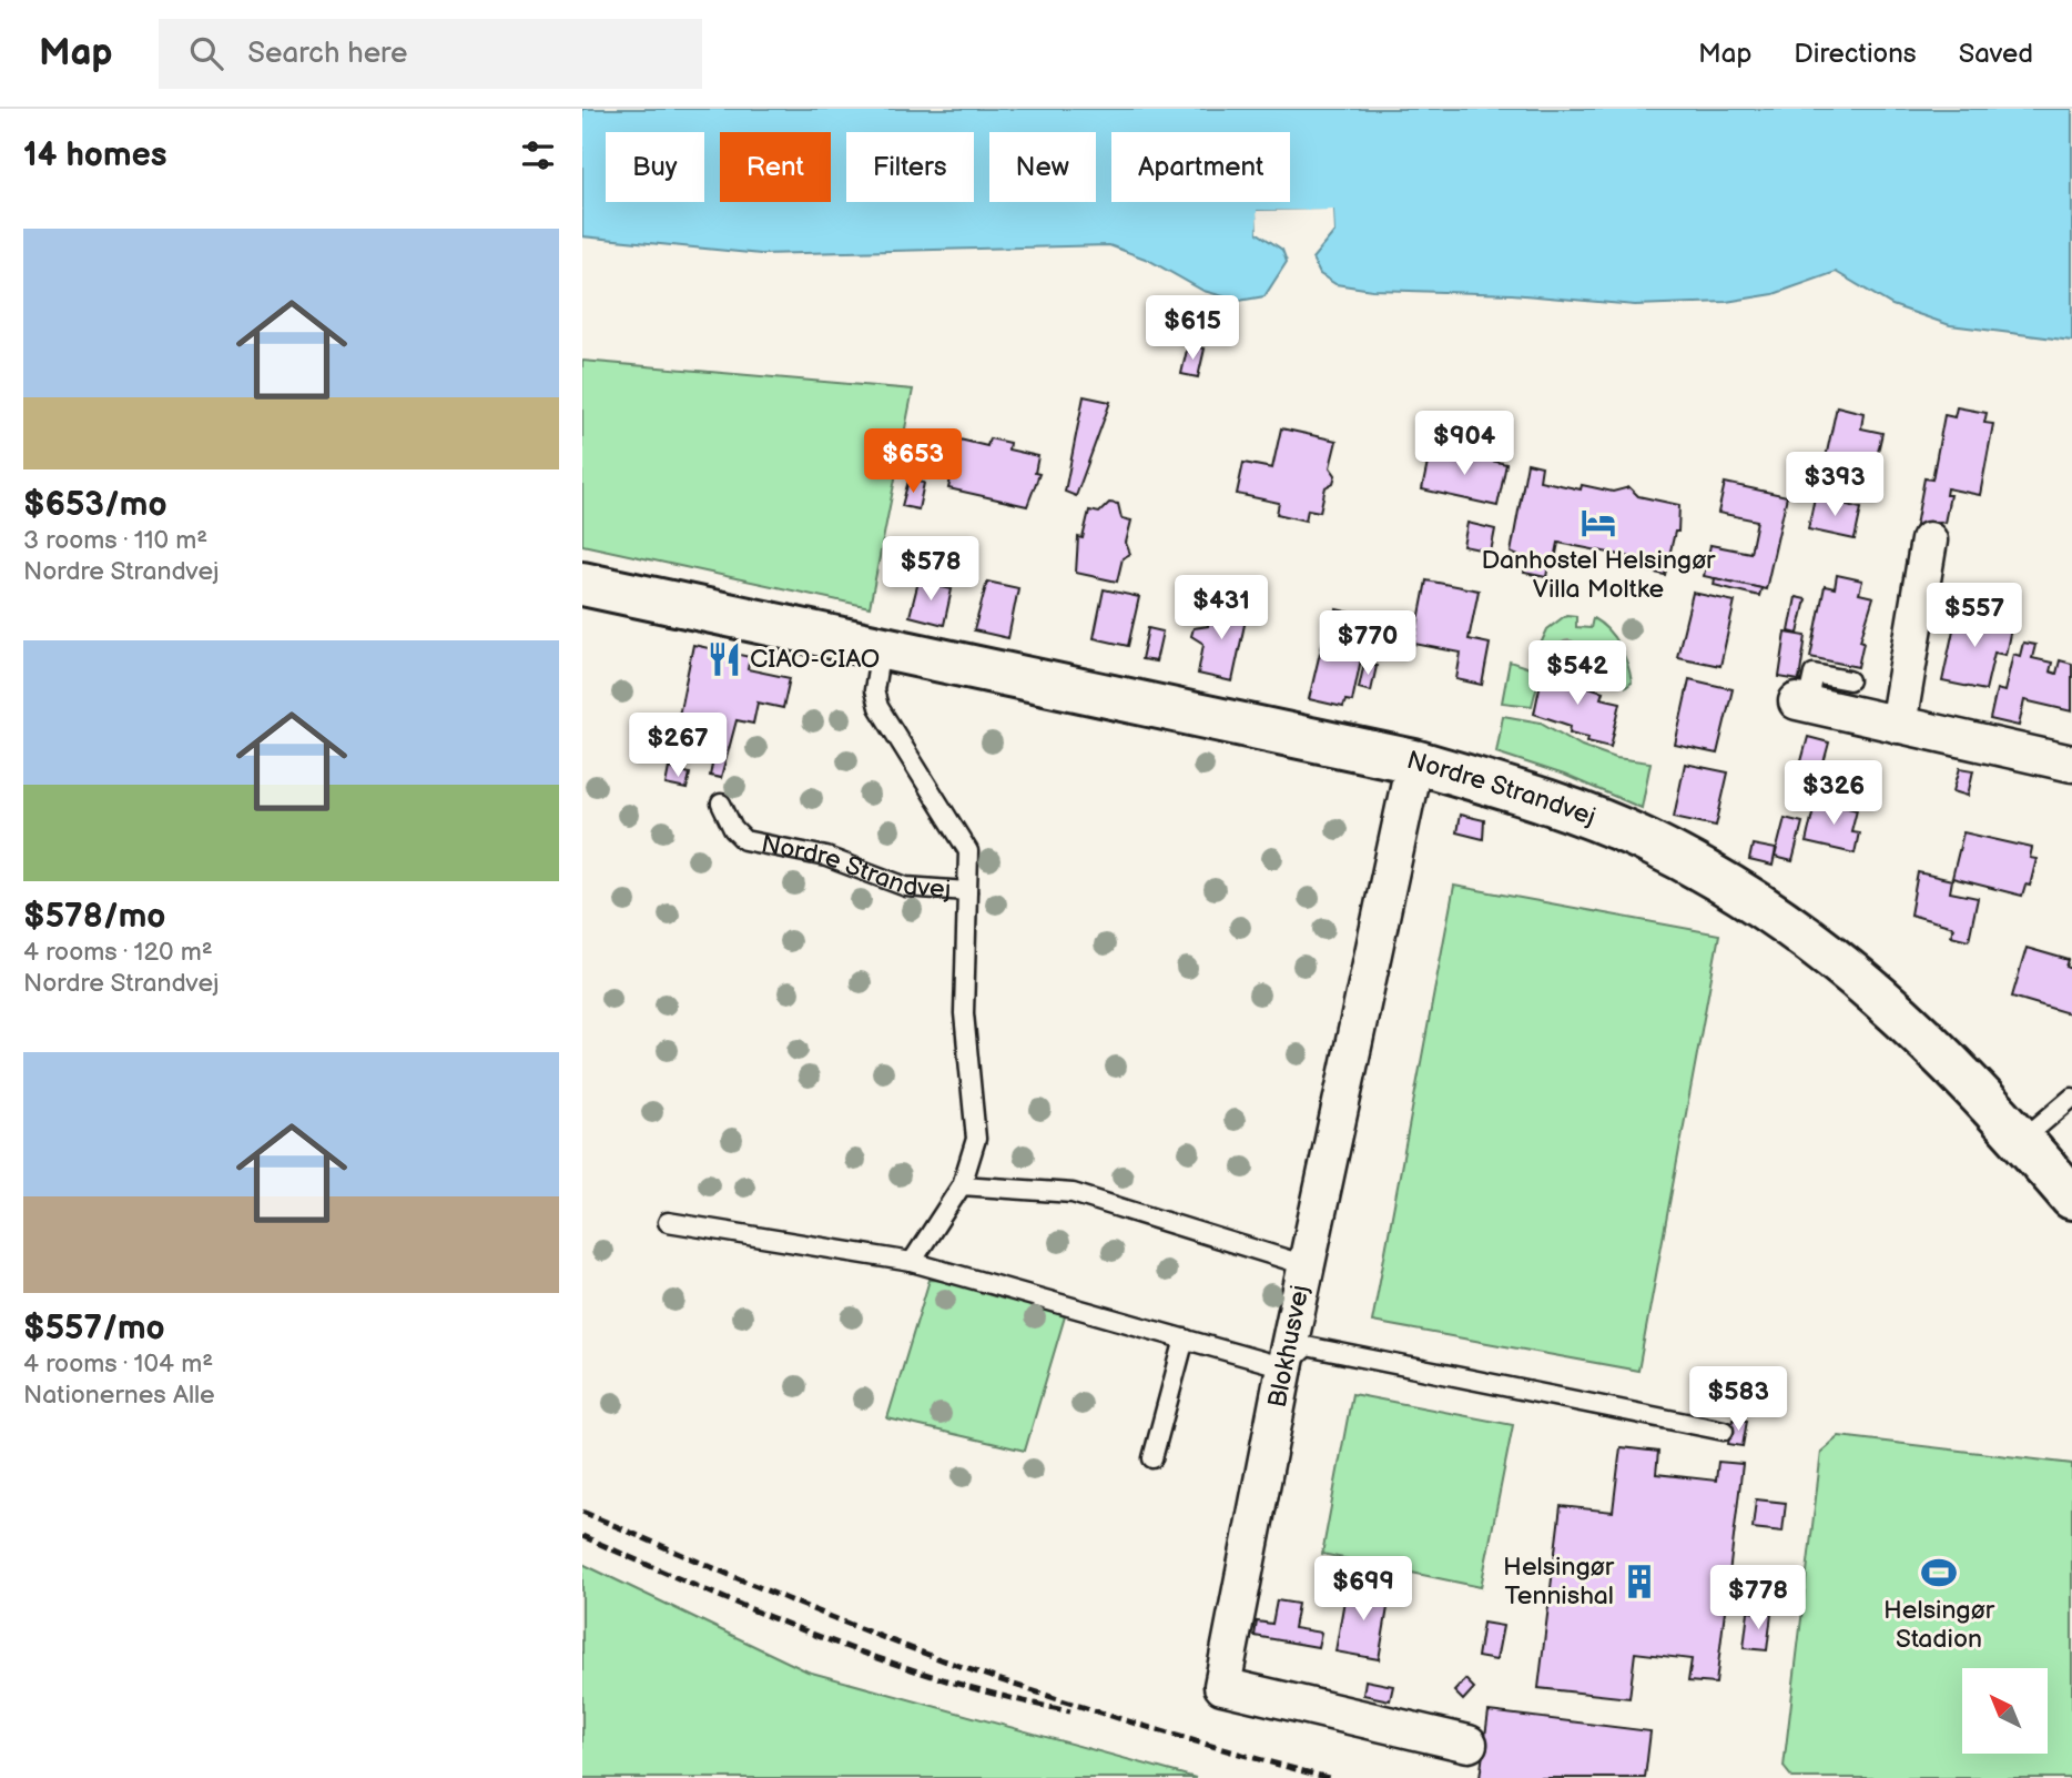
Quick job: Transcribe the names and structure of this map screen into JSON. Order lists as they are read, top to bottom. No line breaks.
{"streets":{"main road":["Nordre Strandvej"],"street":["Blokhusvej"]},"crossings":[["Nordre Strandvej","Blokhusvej"]],"places":{"hotel":["Danhostel Helsingør Villa Moltke"],"restaurant":["CIAO-CIAO"],"sports":["Helsingør Stadion"],"building":["Helsingør Tennishal"]},"north":"top left","page":{"header":"Map","search":"Search here","nav":["Map","Directions","Saved"],"heading":"14 homes","chip":["Buy","Rent","Filters","New","Apartment"],"list":[{"name":"$653/mo","note":"3 rooms · 110 m² · Nordre Strandvej"},{"name":"$578/mo","note":"4 rooms · 120 m² · Nordre Strandvej"},{"name":"$557/mo","note":"4 rooms · 104 m² · Nationernes Alle"}],"price":["$615","$904","$653","$393","$578","$431","$557","$770","$542","$267","$326","$583","$699","$778"]}}
